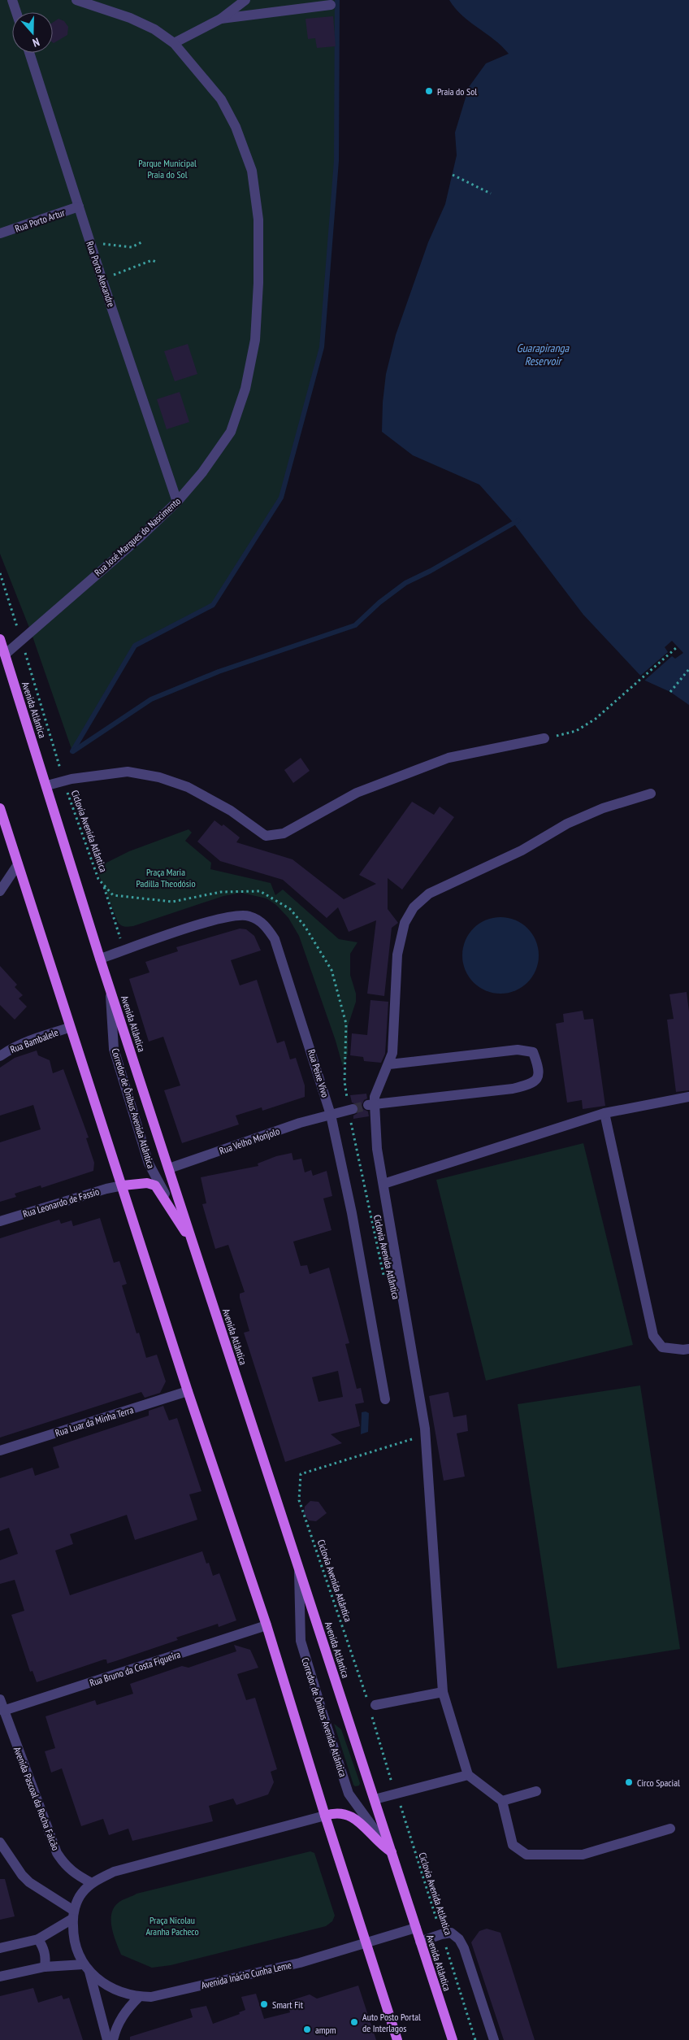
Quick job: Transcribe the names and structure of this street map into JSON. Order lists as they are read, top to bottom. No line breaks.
{"streets":{"main road":["Avenida Atlântica"],"street":["Rua Porto Artur","Rua Porto Alexandre","Rua José Marques do Nascimento","Rua Bambalele","Rua Peixe Vivo","Corredor de Ônibus Avenida Atlântica","Rua Velho Monjolo","Rua Leonardo de Fassio","Rua Luar da Minha Terra","Rua Bruno da Costa Figueira","Avenida Pascoal da Rocha Falcão","Avenida Inácio Cunha Leme"],"path":["Ciclovia Avenida Atlântica"]},"crossings":[["Rua Porto Artur","Rua Porto Alexandre"],["Rua Porto Alexandre","Rua José Marques do Nascimento"],["Rua José Marques do Nascimento","Avenida Atlântica"],["Rua José Marques do Nascimento","Ciclovia Avenida Atlântica"],["Avenida Atlântica","Rua Peixe Vivo"],["Avenida Atlântica","Corredor de Ônibus Avenida Atlântica"],["Avenida Atlântica","Rua Velho Monjolo"],["Avenida Atlântica","Avenida Inácio Cunha Leme"],["Ciclovia Avenida Atlântica","Rua Velho Monjolo"],["Rua Peixe Vivo","Rua Velho Monjolo"],["Rua Bruno da Costa Figueira","Avenida Pascoal da Rocha Falcão"],["Avenida Pascoal da Rocha Falcão","Avenida Inácio Cunha Leme"]],"water":["Guarapiranga Reservoir"],"parks":["Parque Municipal Praia do Sol","Praça Maria Padilla Theodósio","Praça Nicolau Aranha Pacheco"],"places":["Praia do Sol","Circo Spacial","Smart Fit","Auto Posto Portal de Interlagos","ampm"],"north":"bottom"}
